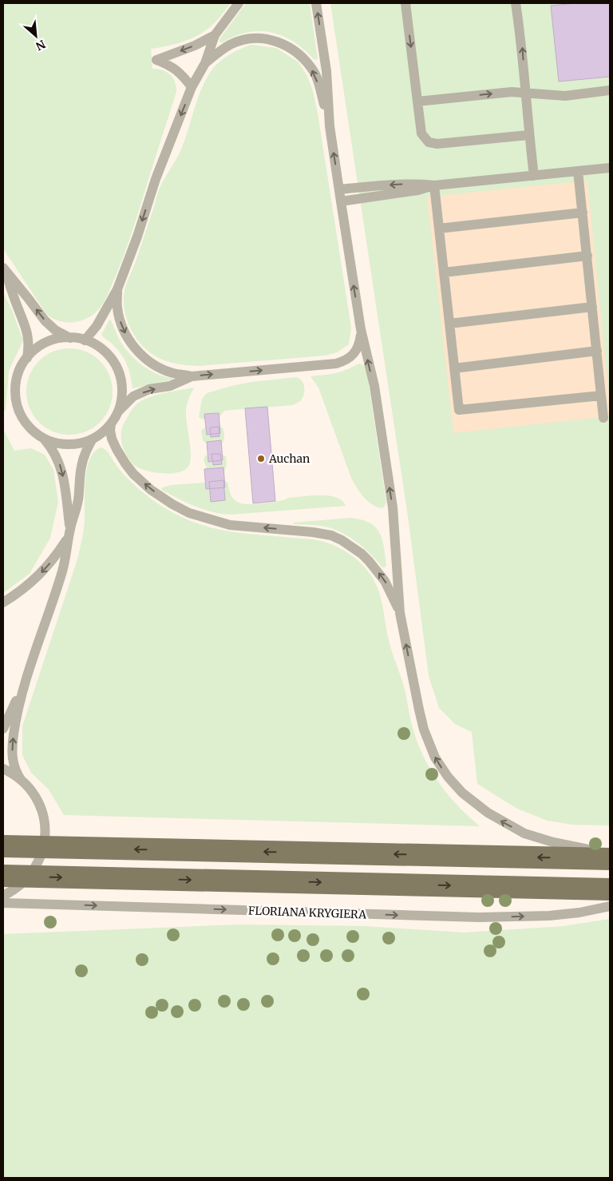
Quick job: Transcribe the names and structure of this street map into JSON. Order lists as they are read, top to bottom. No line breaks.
{"streets":{"lane":["FLORIANA KRYGIERA"]},"one_way":["FLORIANA KRYGIERA"],"places":["Auchan"],"north":"bottom right"}
